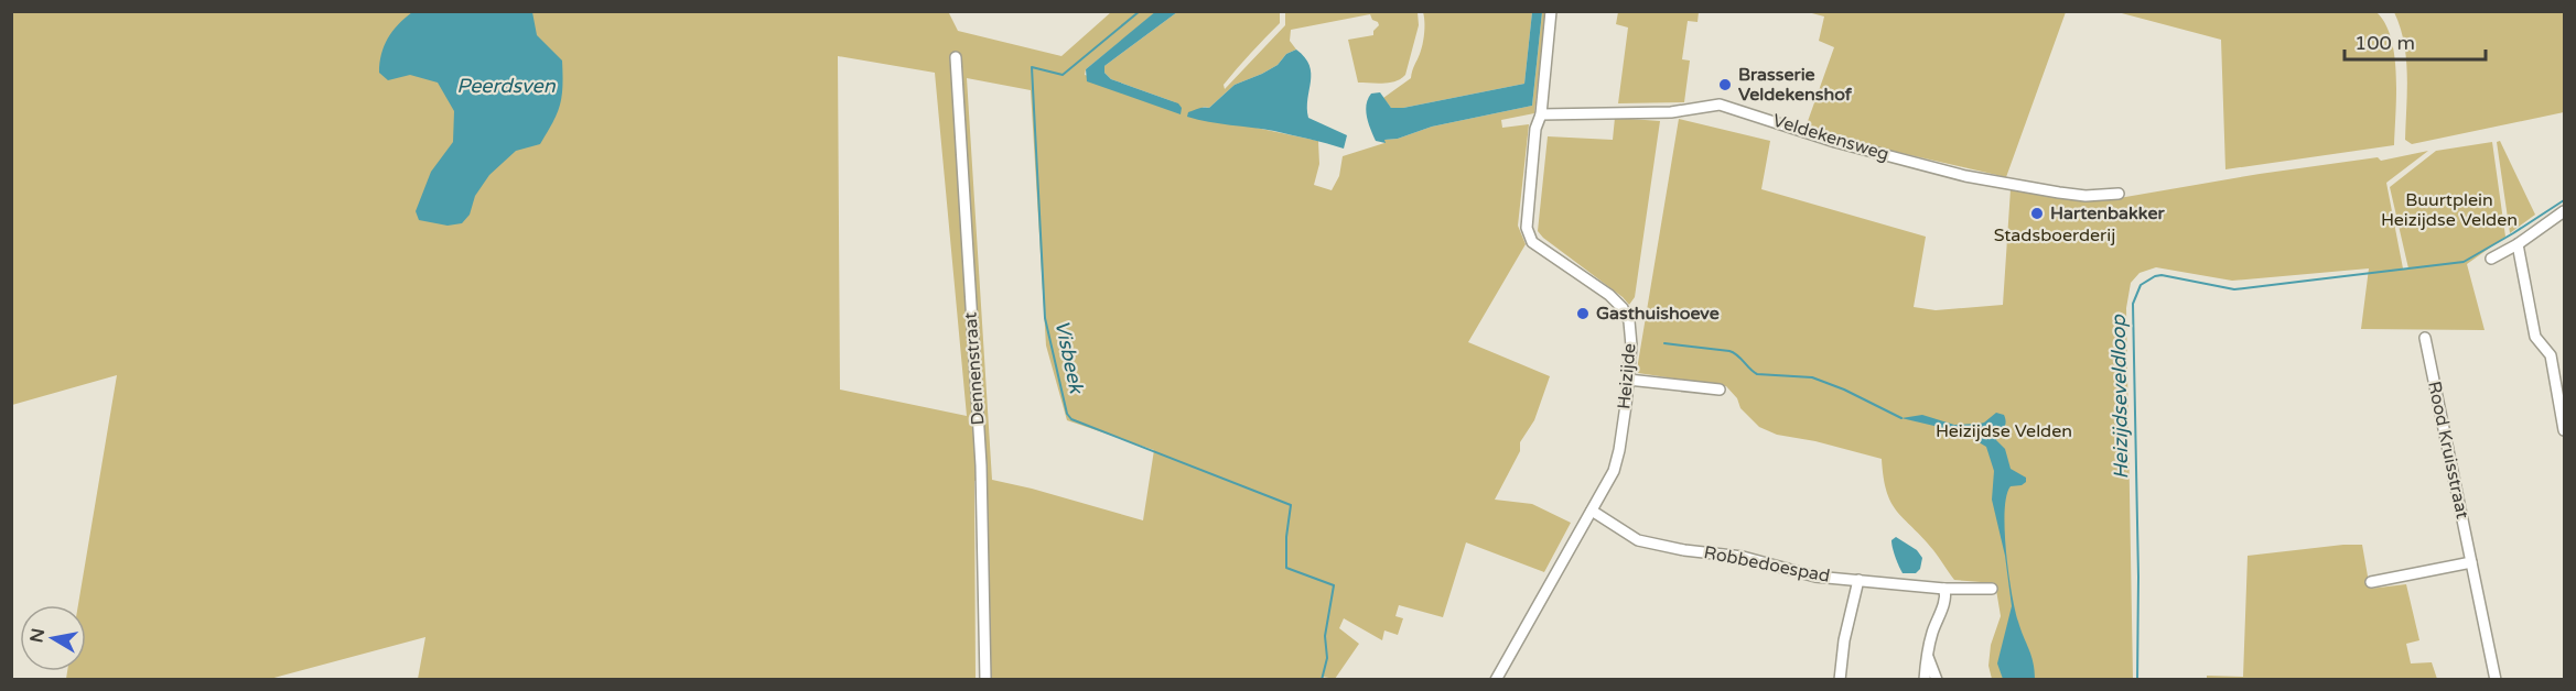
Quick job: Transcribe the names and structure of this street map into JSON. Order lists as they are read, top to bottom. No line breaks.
{"streets":{"street":["Veldekensweg","Dennenstraat","Heizijde","Rood Kruisstraat","Robbedoespad"]},"crossings":[["Veldekensweg","Heizijde"],["Heizijde","Robbedoespad"]],"water":["Peerdsven","Visbeek","Heizijdseveldloop"],"parks":["Buurtplein Heizijdse Velden","Stadsboerderij","Heizijdse Velden"],"places":["Brasserie Veldekenshof","Hartenbakker","Gasthuishoeve"],"scale_bar":"100 m","north":"left"}
